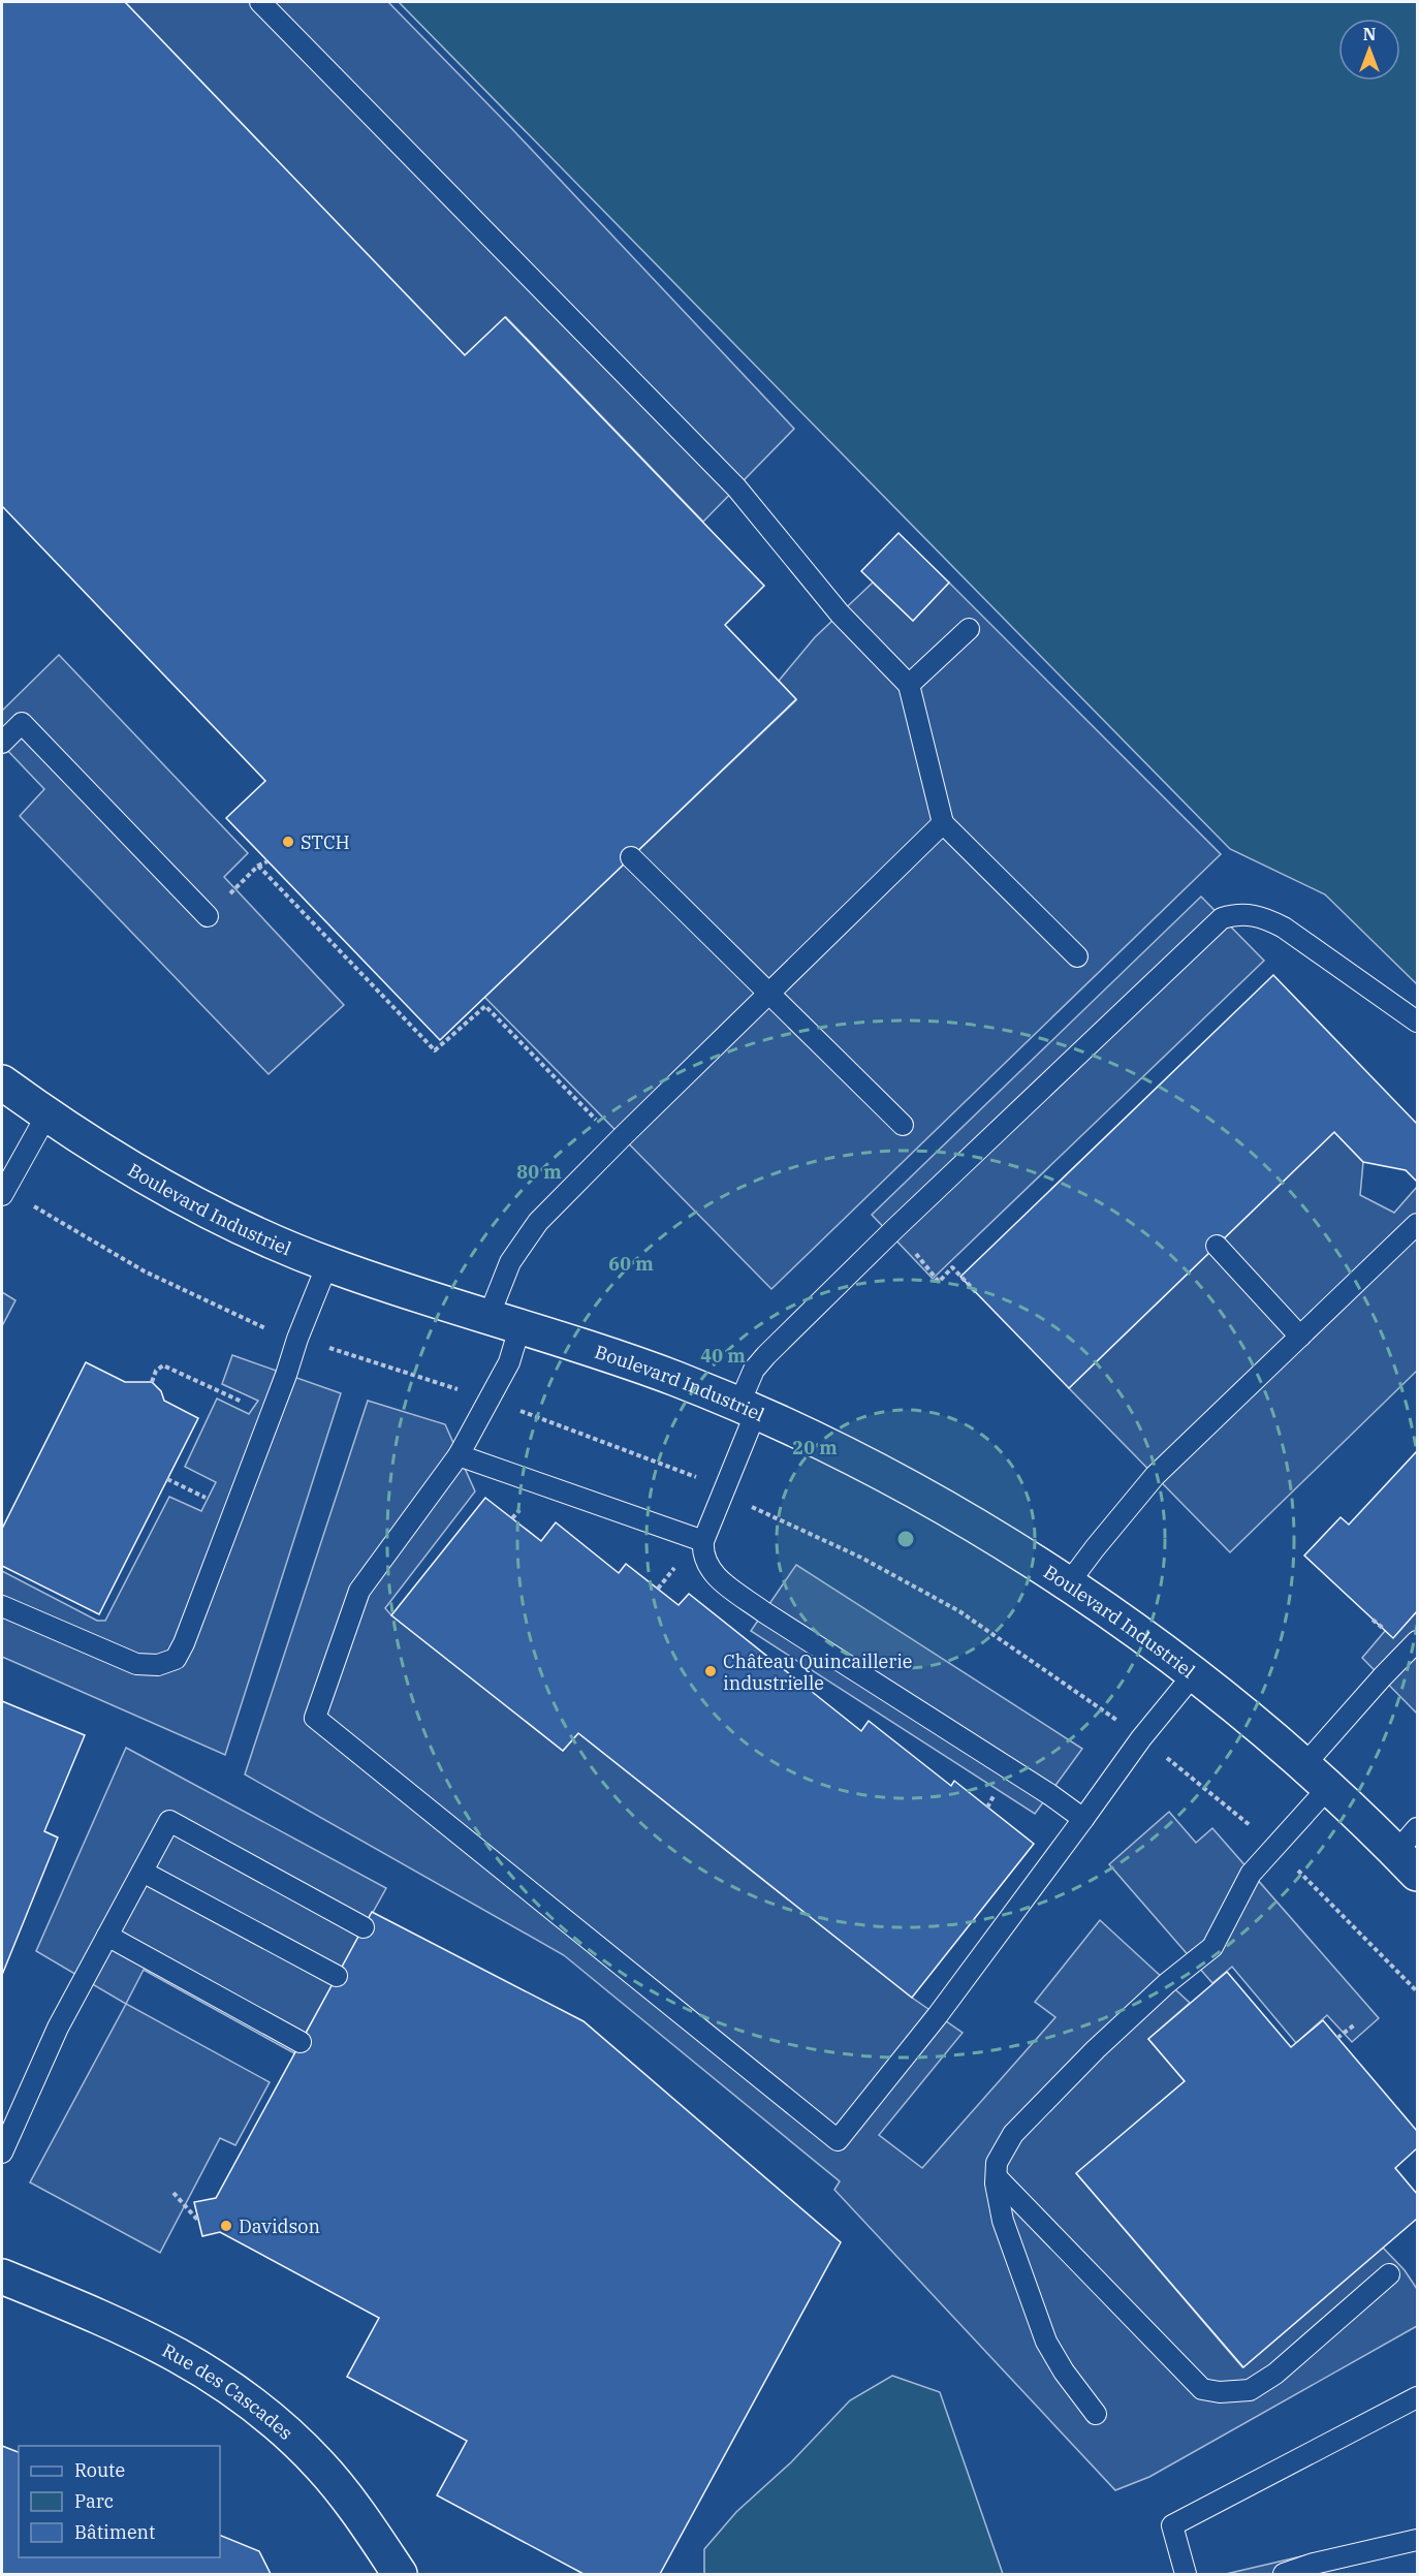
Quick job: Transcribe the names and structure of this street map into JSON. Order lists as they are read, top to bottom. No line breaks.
{"streets":{"street":["Boulevard Industriel","Rue des Cascades"]},"places":["STCH","Château Quincaillerie industrielle","Davidson"],"legend":["Route","Parc","Bâtiment"],"north":"top","rings":["80 m","60 m","40 m","20 m"]}
